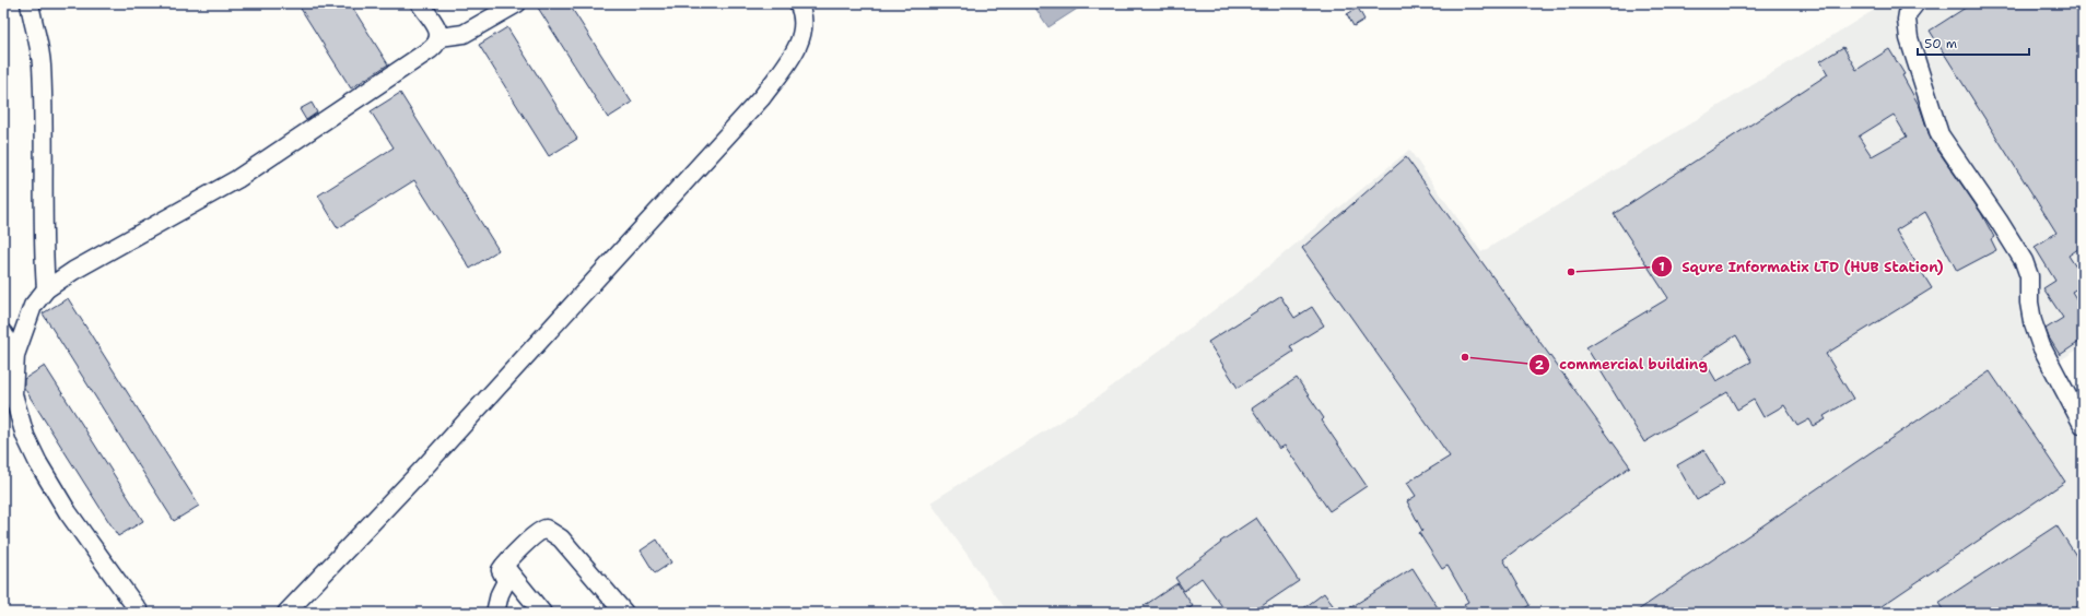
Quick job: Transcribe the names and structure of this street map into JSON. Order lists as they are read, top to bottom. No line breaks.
{"places":["Squre Informatix LTD (HUB Station)","commercial building"],"scale_bar":"50 m"}
